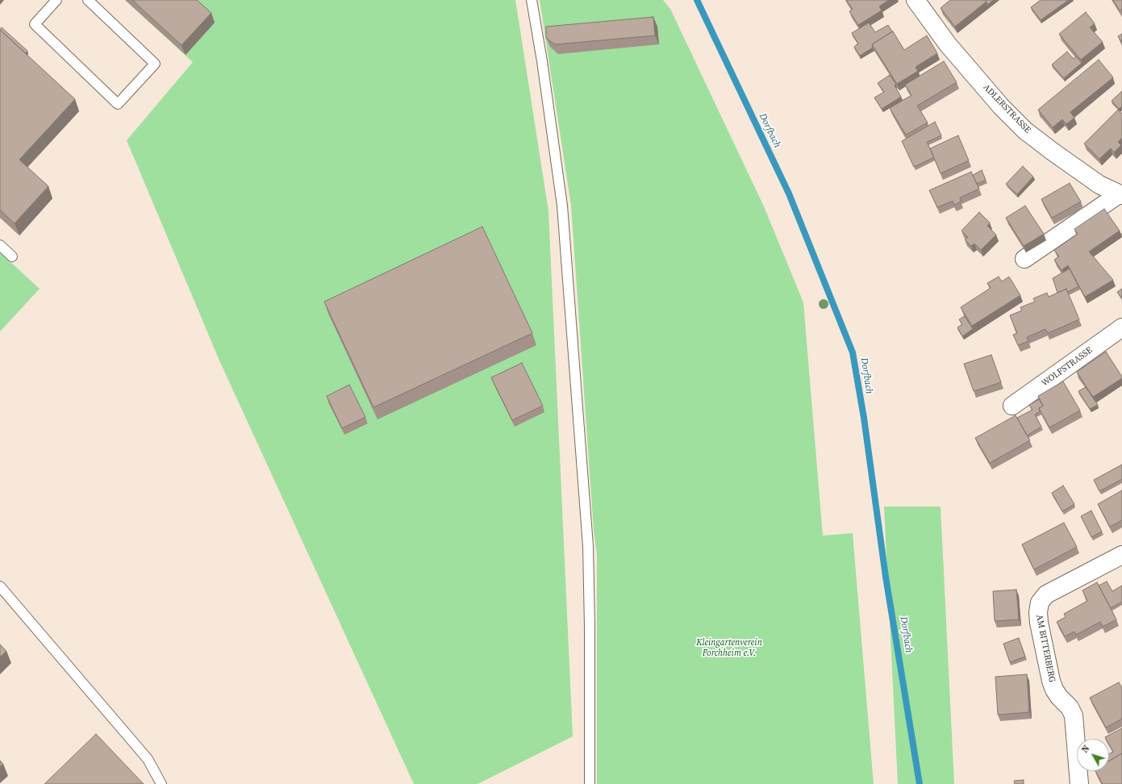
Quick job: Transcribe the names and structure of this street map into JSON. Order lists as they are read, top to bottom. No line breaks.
{"streets":{"street":["ADLERSTRASSE","WOLFSTRASSE","AM BITTERBERG"]},"water":["Dorfbach"],"parks":["Kleingartenverein Forchheim e.V."],"north":"top left"}
